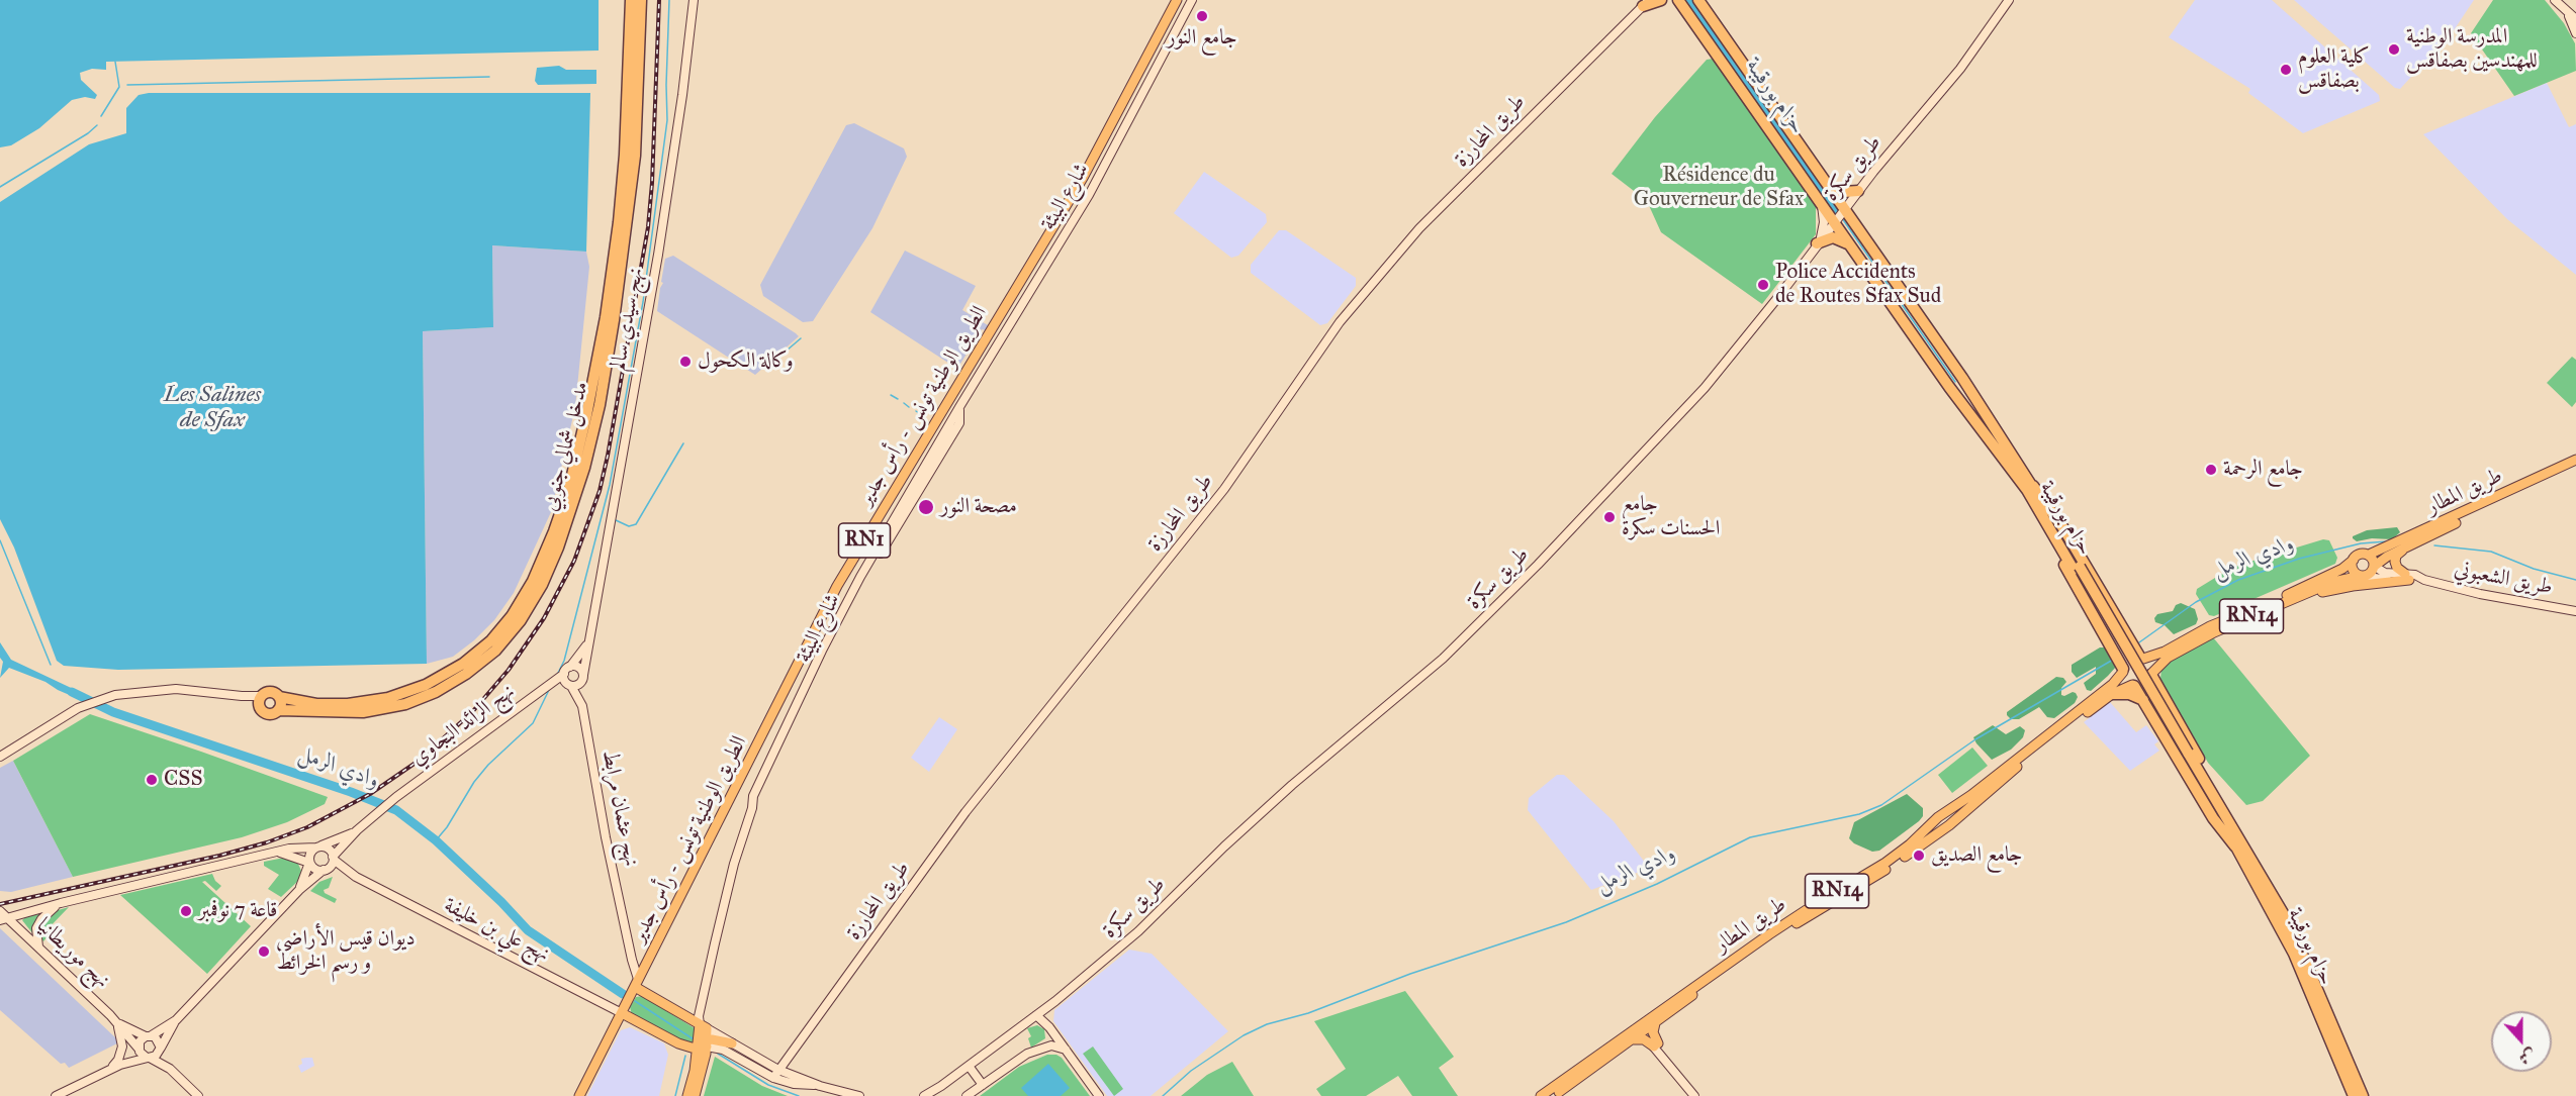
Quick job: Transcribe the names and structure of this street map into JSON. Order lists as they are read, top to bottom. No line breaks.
{"streets":{"highway":["مدخل شمالي جنوبي","حزام بورقيبة"],"main road":["الطريق الوطنية تونس - رأس جدير","طريق المطار","RN1","RN14"],"street":["طريق المحارزة","طريق سكرة","شارع البيئة","نهج سيدي سالم","طريق الشعبوني","نهج الرائد البجاوي","نهج عثمان مرابط","نهج علي بن خليفة","نهج موريطانيا"]},"crossings":[["طريق سكرة","حزام بورقيبة"],["نهج سيدي سالم","نهج الرائد البجاوي"],["نهج سيدي سالم","نهج عثمان مرابط"],["الطريق الوطنية تونس - رأس جدير","نهج عثمان مرابط"],["الطريق الوطنية تونس - رأس جدير","نهج علي بن خليفة"],["طريق المطار","طريق الشعبوني"],["طريق المطار","RN14"],["طريق الشعبوني","RN14"],["نهج الرائد البجاوي","نهج عثمان مرابط"],["نهج الرائد البجاوي","نهج علي بن خليفة"]],"water":["حزام بورقيبة","Les Salines de Sfax","وادي الرمل"],"parks":["Résidence du Gouverneur de Sfax"],"places":["جامع النور","المدرسة الوطنية للمهندسين بصفاقس","كلية العلوم بصفاقس","Police Accidents de Routes Sfax Sud","وكالة الكحول","جامع الرحمة","مصحة النور","جامع الحسنات سكرة","CSS","جامع الصديق","قاعة 7 نوفمبر","ديوان قيس الأراضي و رسم الخرائط"],"north":"bottom"}
